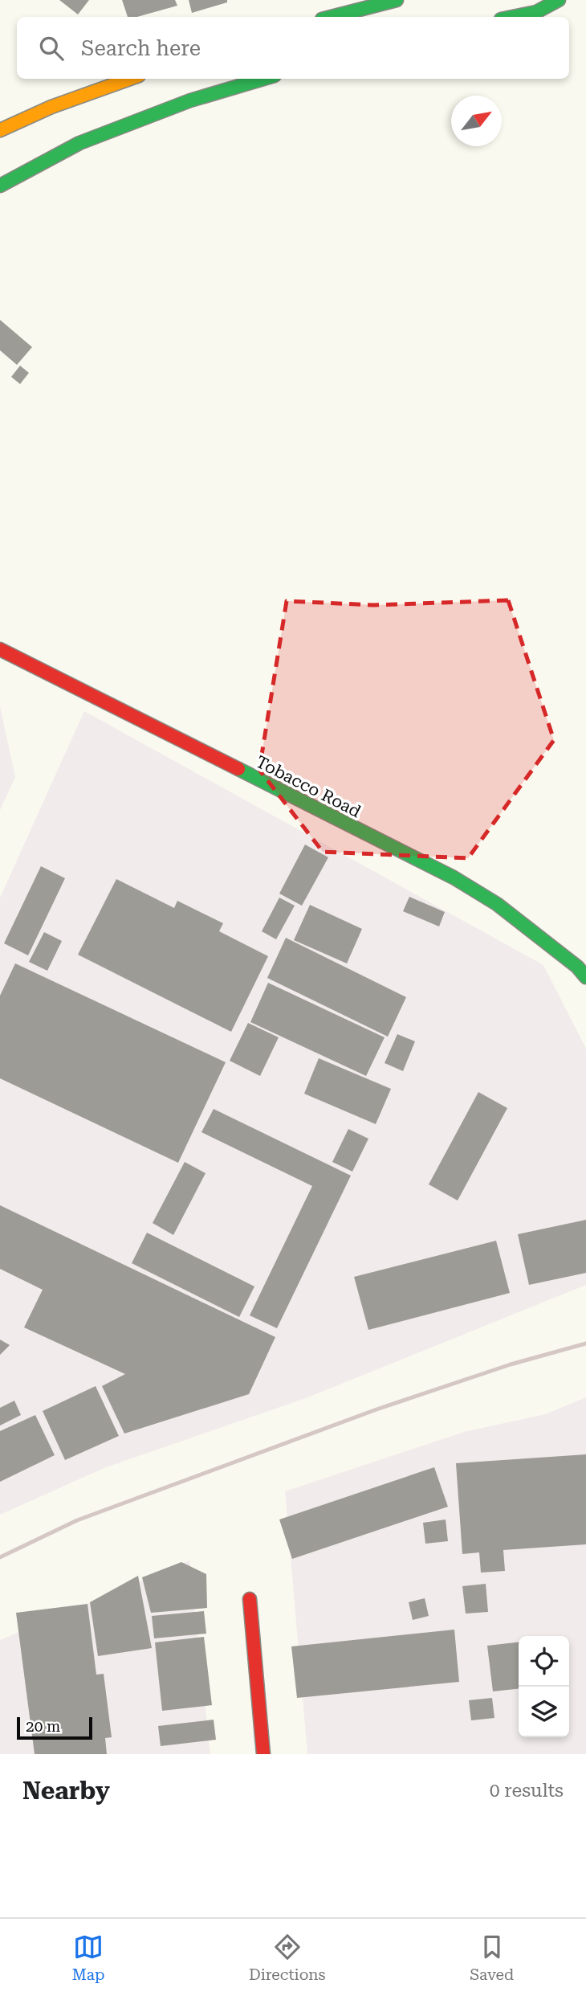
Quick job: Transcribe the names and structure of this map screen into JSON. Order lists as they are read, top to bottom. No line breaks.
{"streets":{"street":["Tobacco Road"]},"scale_bar":"20 m","north":"top right","page":{"search":"Search here","scale":"20 m","heading":["Nearby","0 results"],"nav":["Map","Directions","Saved"]}}
